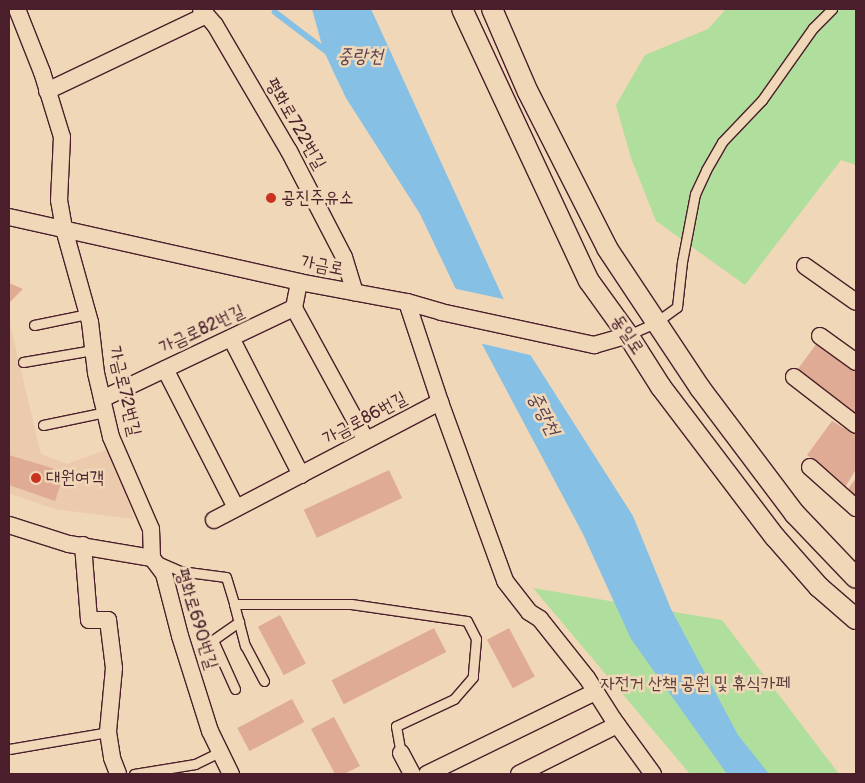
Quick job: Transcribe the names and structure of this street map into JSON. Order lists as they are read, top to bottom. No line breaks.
{"streets":{"street":["평화로722번길","가금로","가금로82번길","동일로","가금로72번길","가금로86번길","평화로690번길"]},"crossings":[["평화로722번길","가금로"],["가금로","동일로"],["가금로","가금로72번길"],["가금로82번길","가금로72번길"],["가금로72번길","평화로690번길"]],"water":["중랑천"],"parks":["자전거 산책 공원 및 휴식카페"],"places":["공진주유소","대원여객"]}
